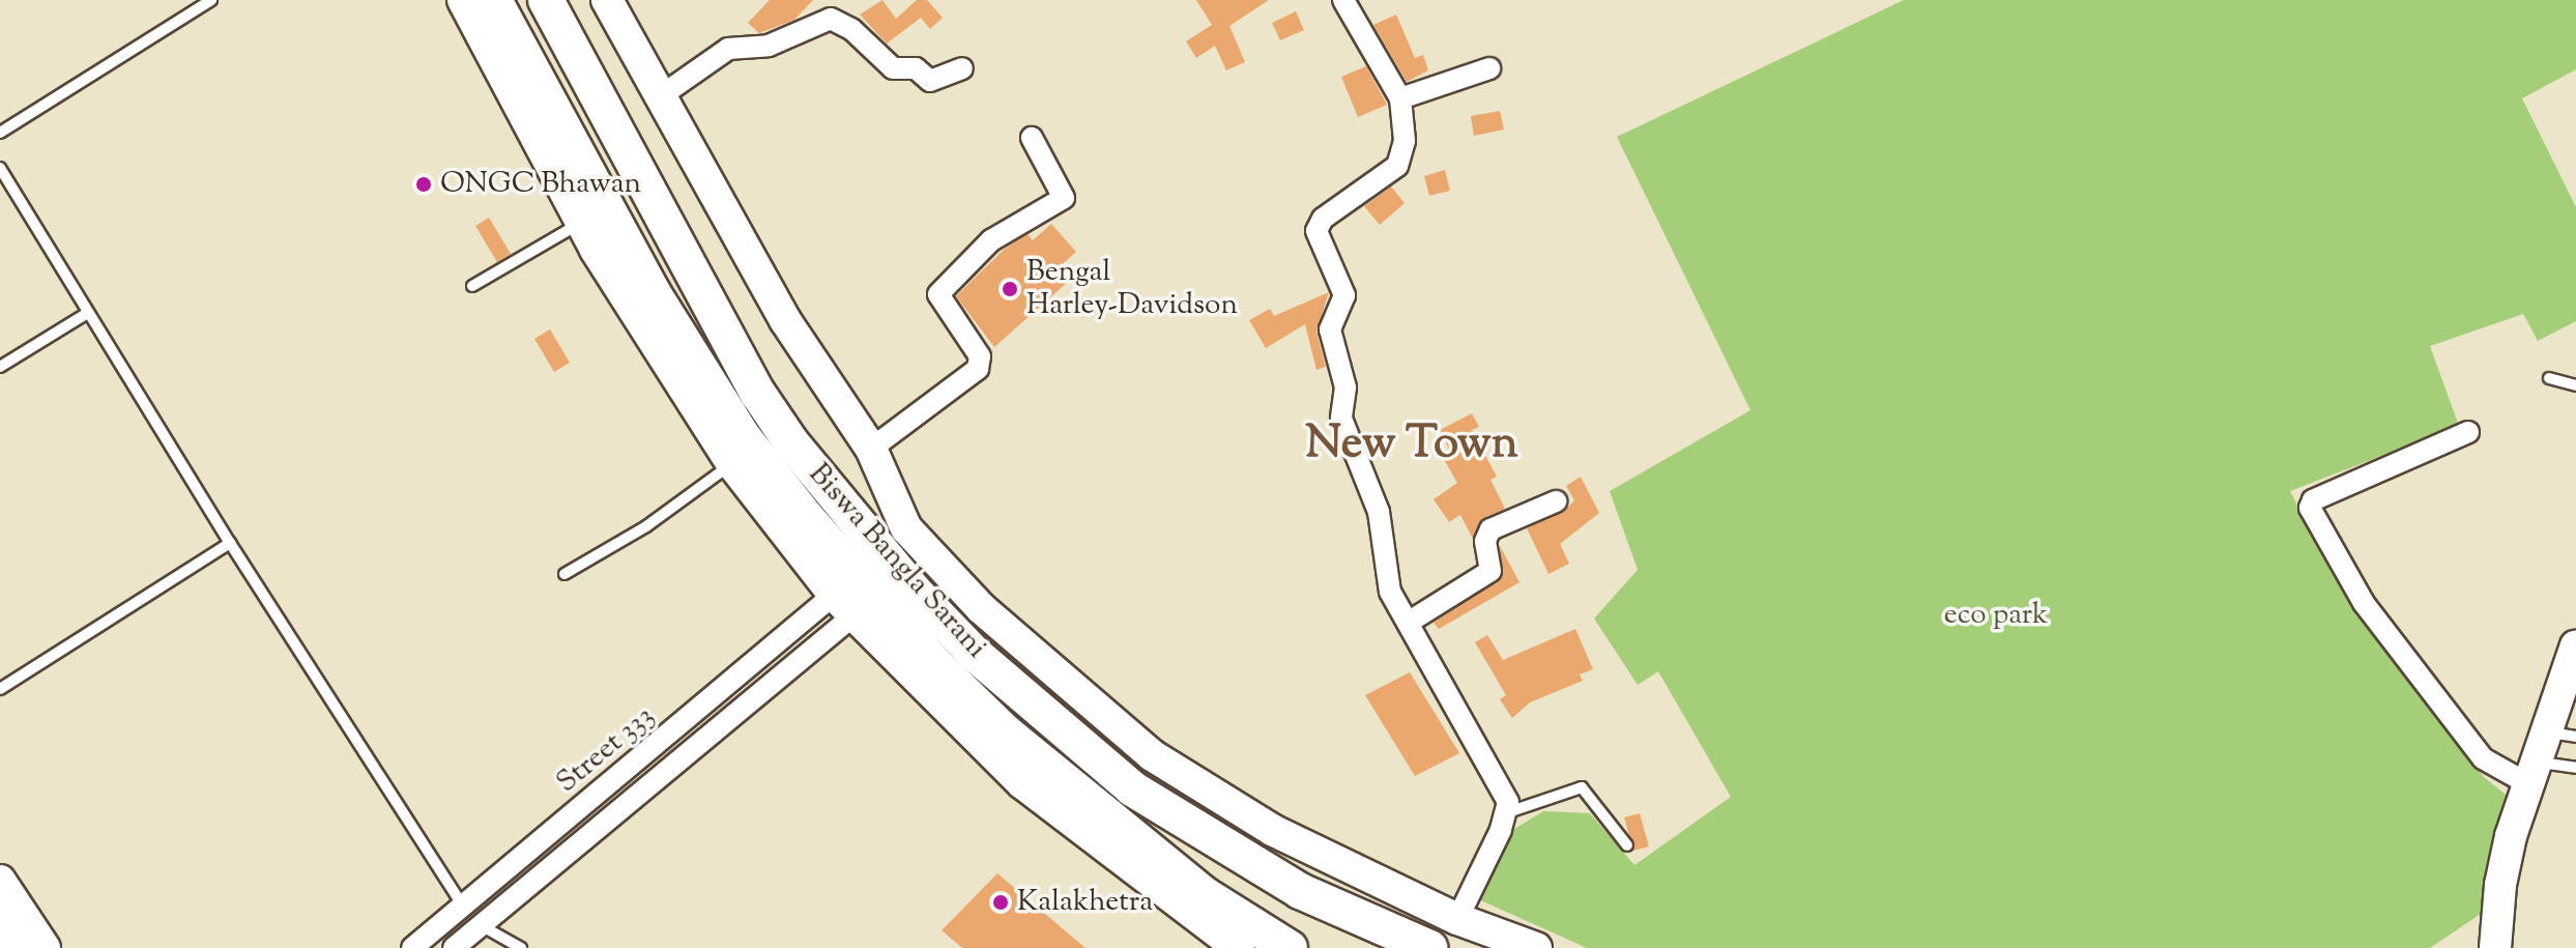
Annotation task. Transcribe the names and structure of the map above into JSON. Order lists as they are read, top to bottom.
{
  "streets": {
    "main road": ["Biswa Bangla Sarani"],
    "street": ["Street 333"]
  },
  "districts": ["New Town"],
  "parks": ["eco park"],
  "places": ["ONGC Bhawan", "Bengal Harley-Davidson", "Kalakhetra"]
}
